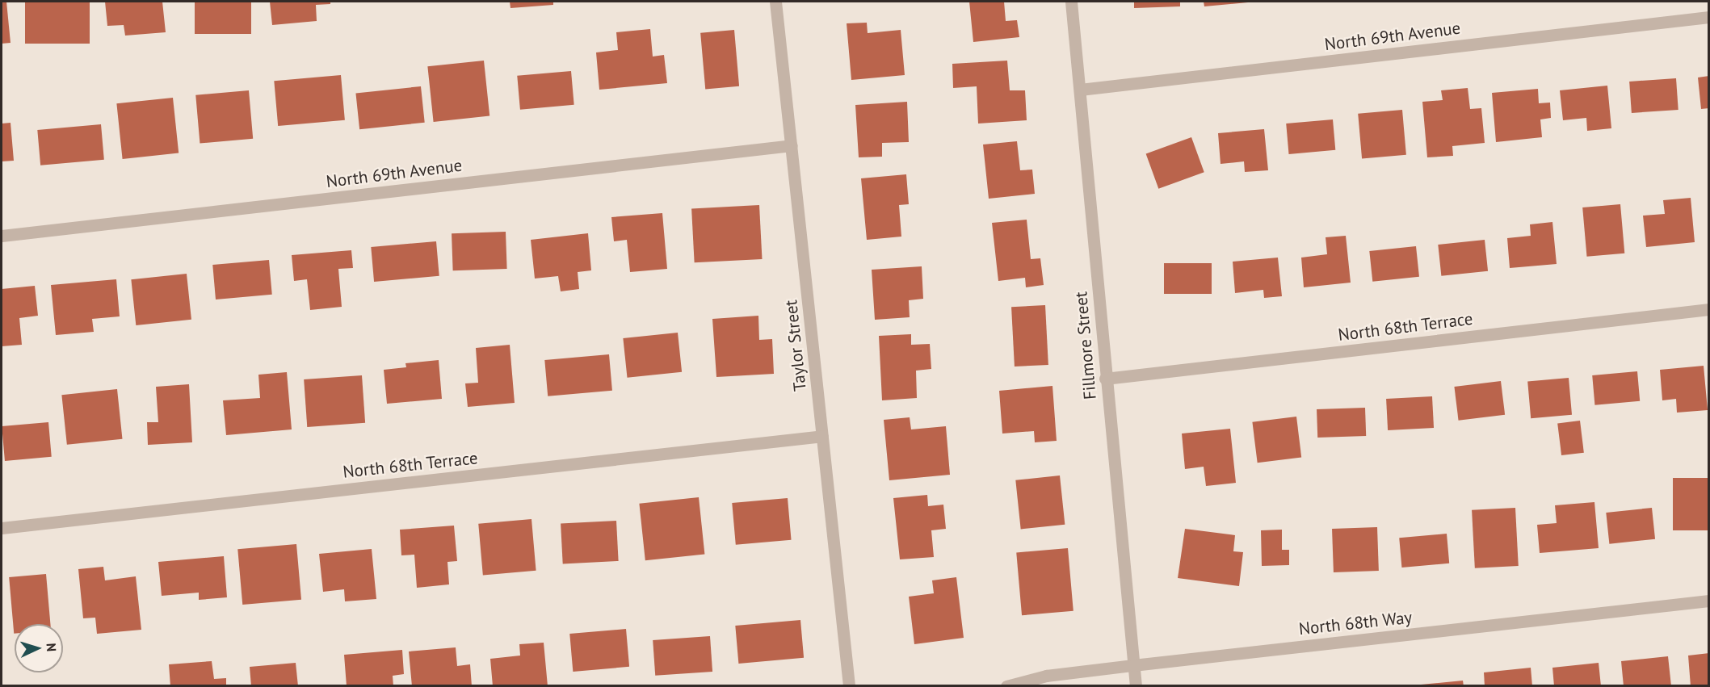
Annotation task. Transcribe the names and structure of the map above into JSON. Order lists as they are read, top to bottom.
{
  "streets": {
    "street": [
      "North 69th Avenue",
      "North 68th Terrace",
      "Taylor Street",
      "Fillmore Street",
      "North 68th Way"
    ]
  },
  "crossings": [
    ["North 69th Avenue", "Taylor Street"],
    ["North 69th Avenue", "Fillmore Street"],
    ["North 68th Terrace", "Taylor Street"],
    ["North 68th Terrace", "Fillmore Street"],
    ["Fillmore Street", "North 68th Way"]
  ],
  "north": "right"
}
